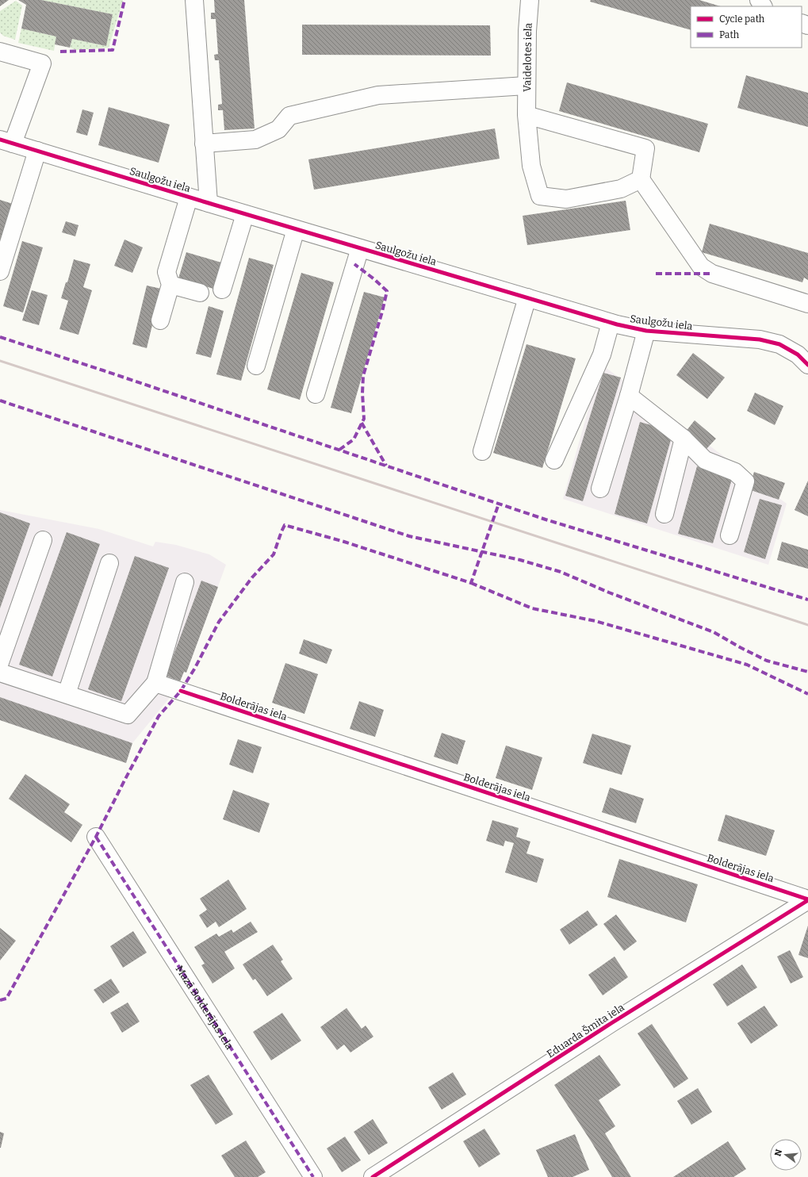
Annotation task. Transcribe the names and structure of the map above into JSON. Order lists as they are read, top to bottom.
{
  "streets": {
    "street": [
      "Vaidelotes iela",
      "Saulgožu iela",
      "Bolderājas iela",
      "Mazā Bolderājas iela",
      "Eduarda Šmita iela"
    ]
  },
  "crossings": [
    ["Bolderājas iela", "Eduarda Šmita iela"]
  ],
  "legend": ["Cycle path", "Path"],
  "north": "left"
}
